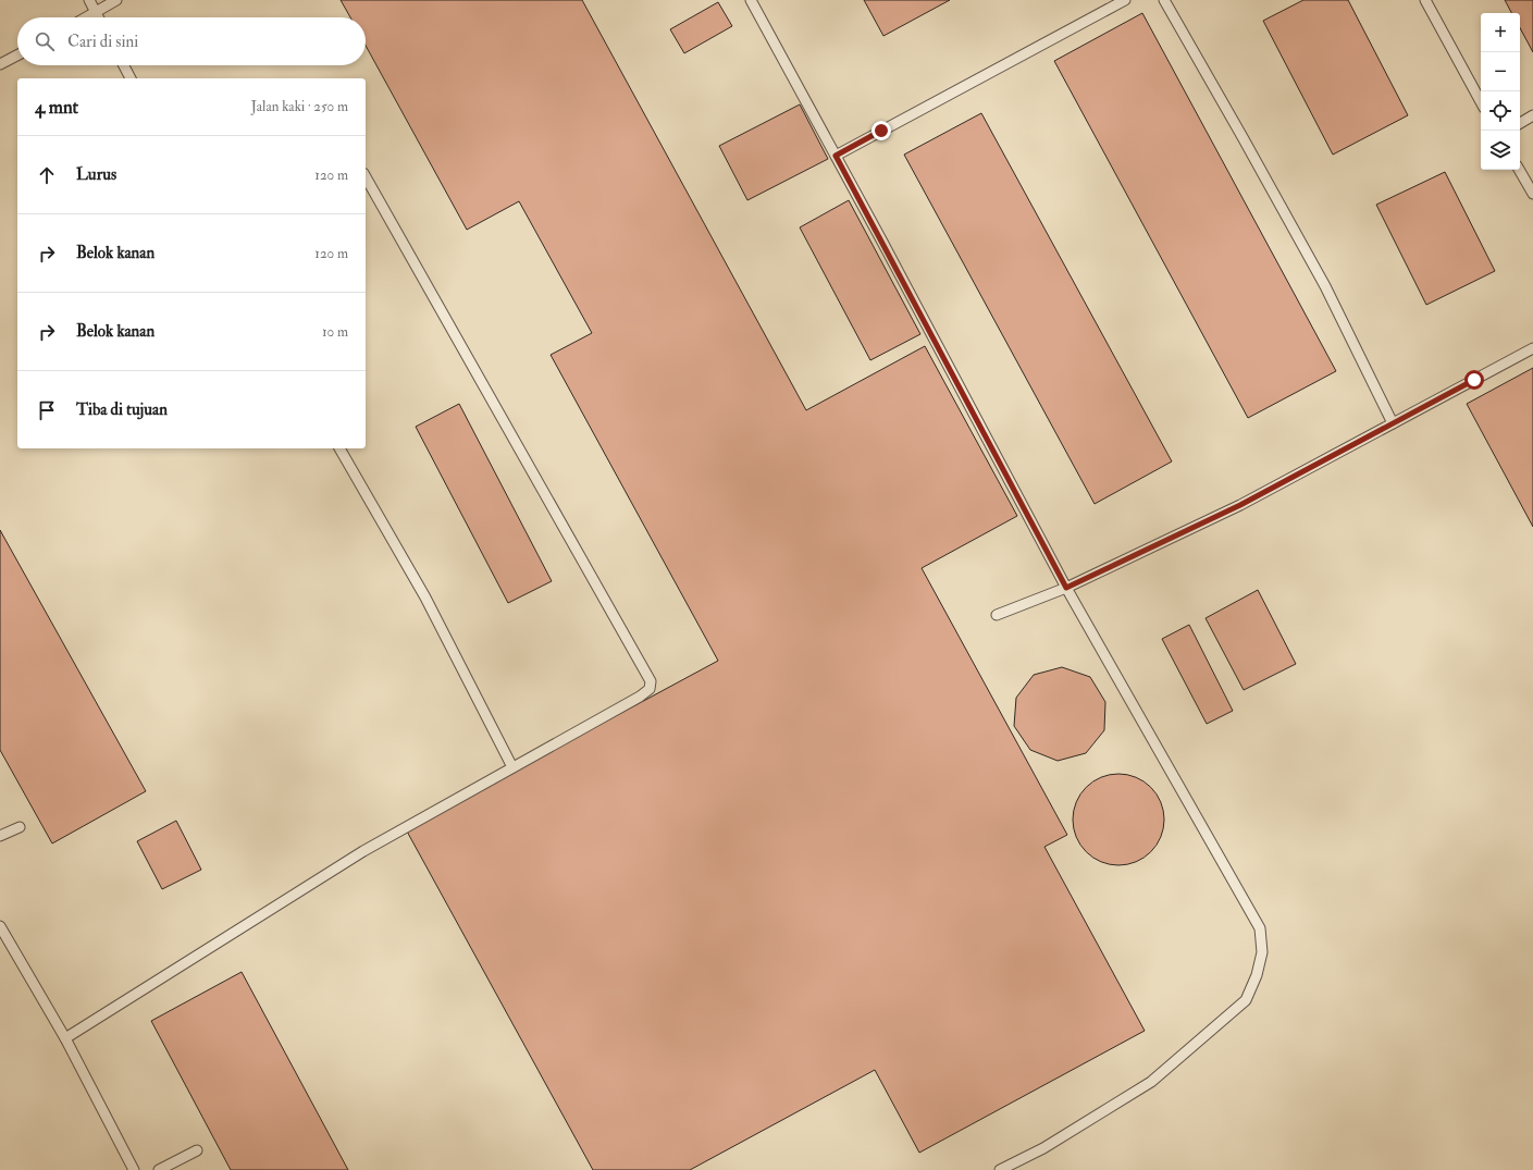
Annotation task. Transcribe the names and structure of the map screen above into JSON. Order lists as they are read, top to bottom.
{
  "page": {
    "map_buttons": ["+", "−"],
    "search": "Cari di sini",
    "heading": ["4 mnt", "Jalan kaki · 250 m"],
    "list": [
      ["Lurus", "120 m"],
      ["Belok kanan", "120 m"],
      ["Belok kanan", "10 m"],
      "Tiba di tujuan"
    ]
  }
}
